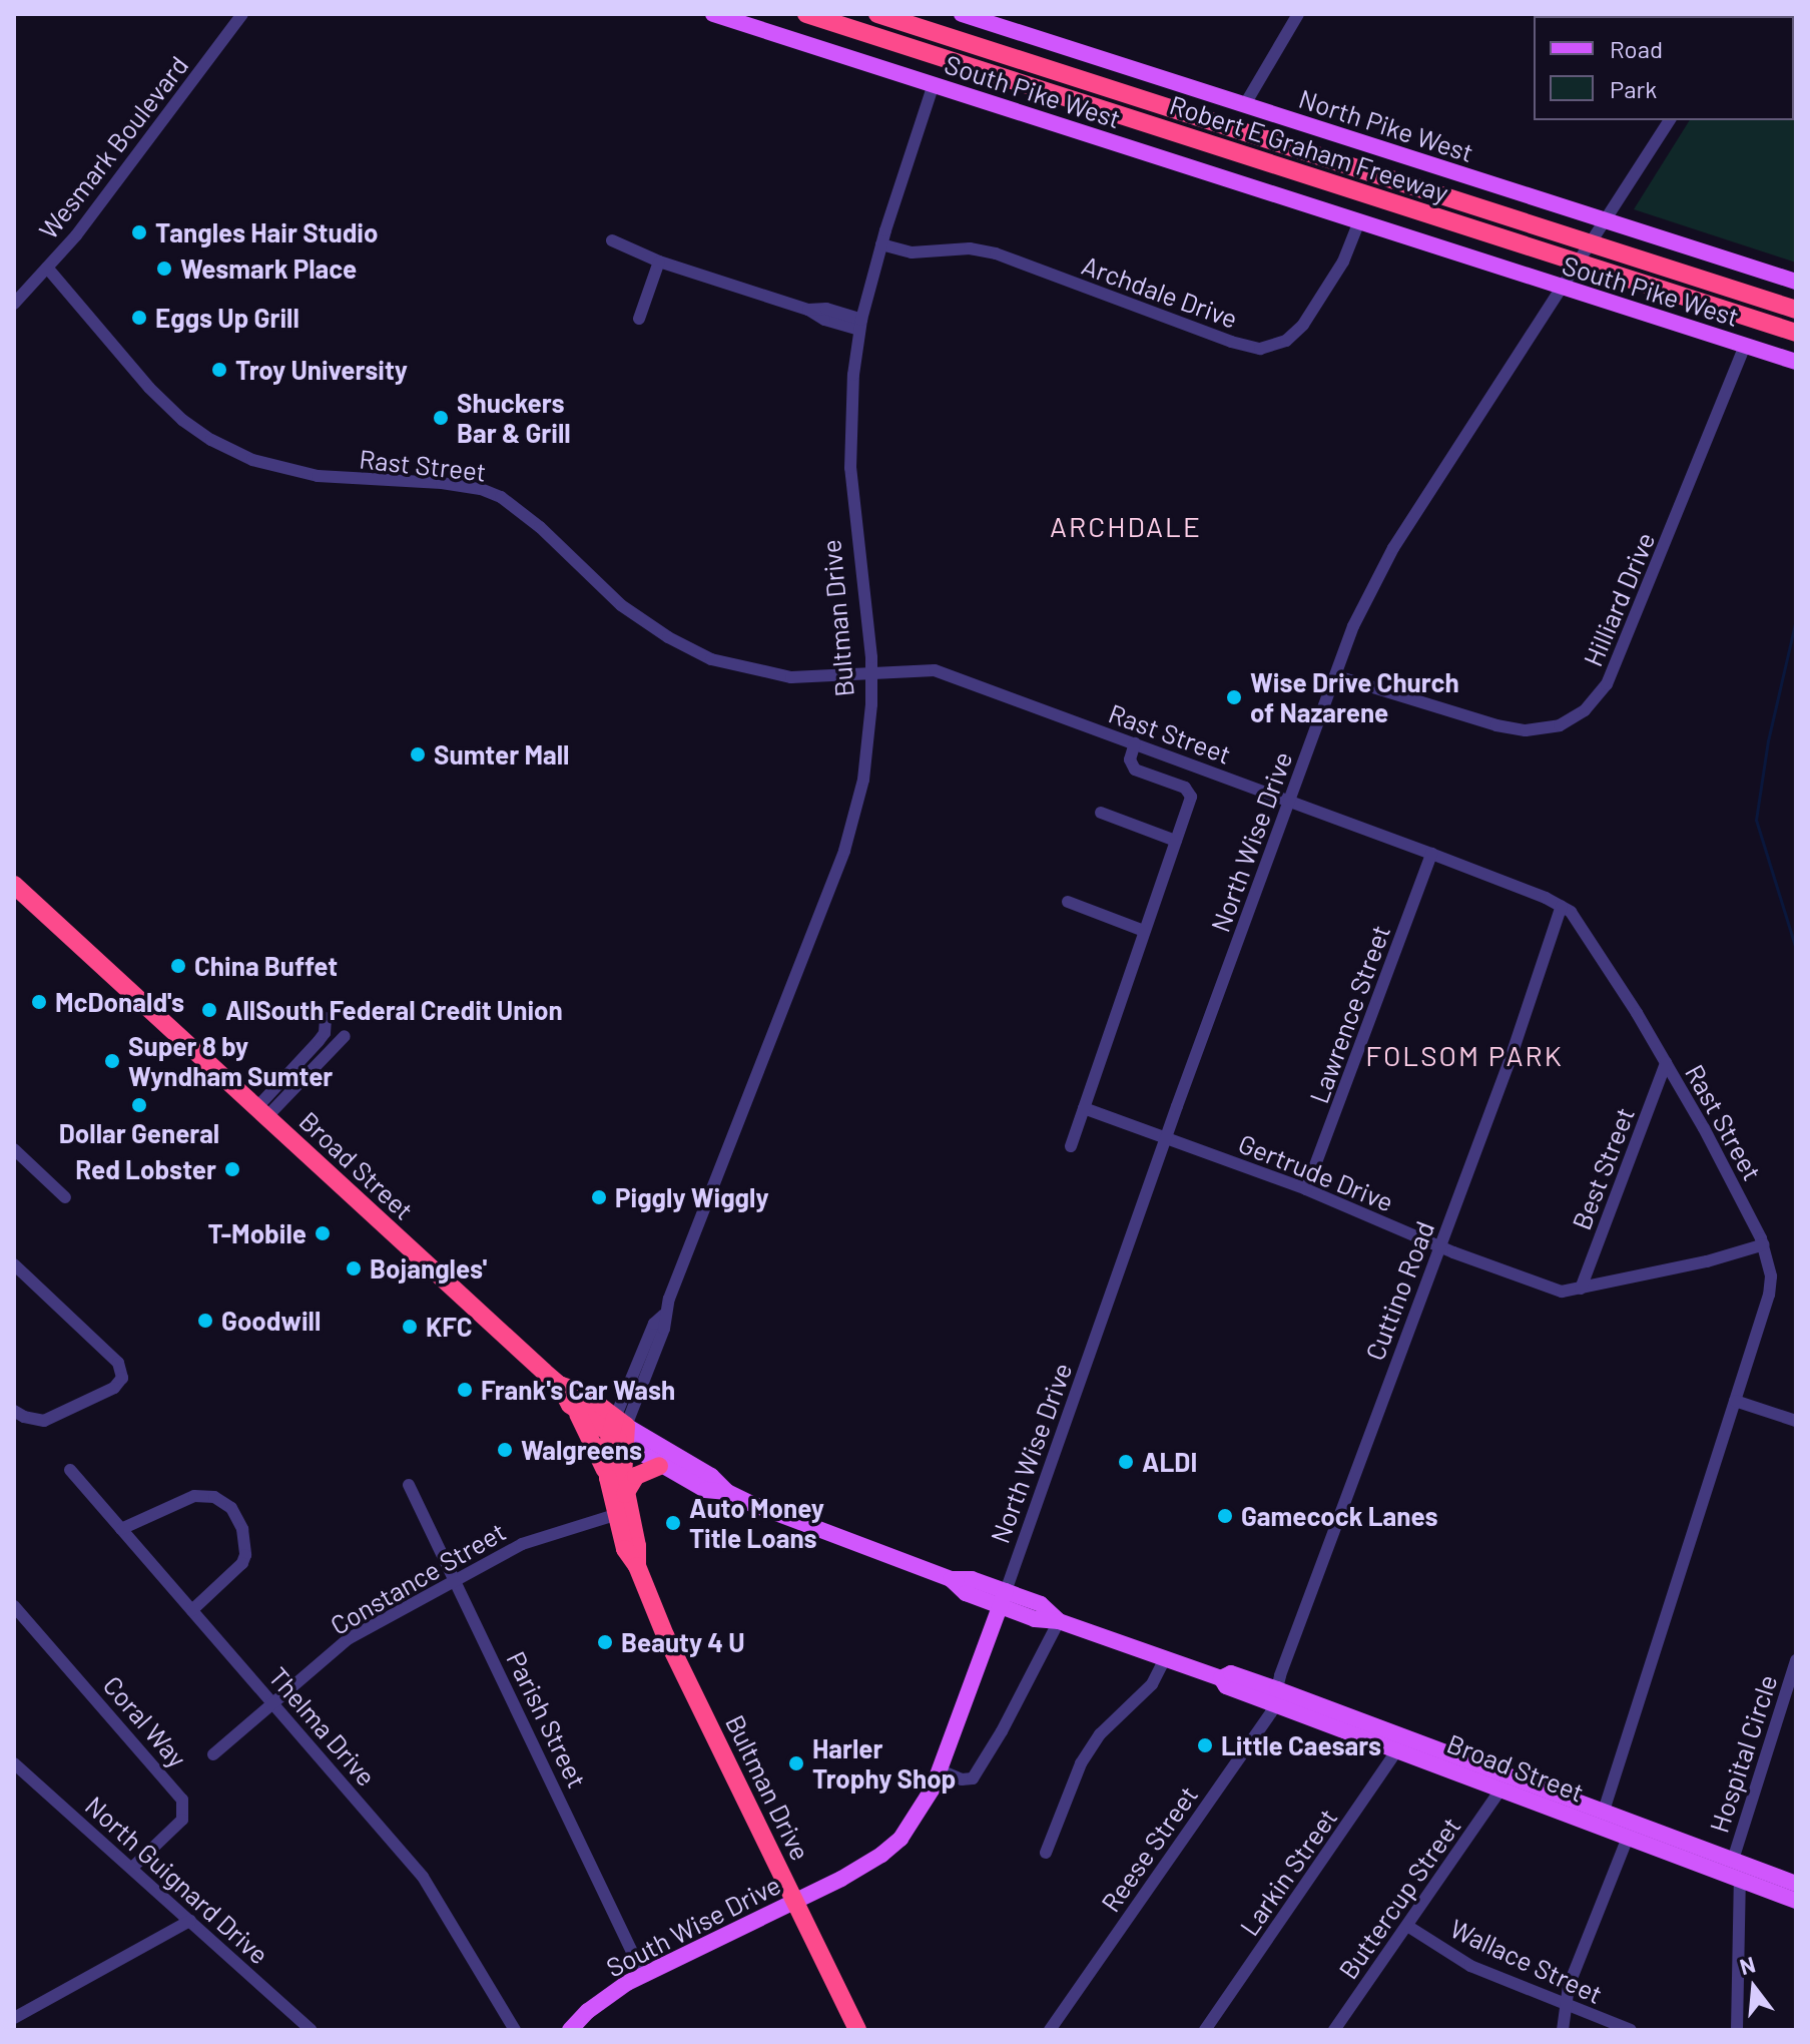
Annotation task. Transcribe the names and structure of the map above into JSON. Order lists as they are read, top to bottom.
{
  "streets": {
    "highway": ["Robert E Graham Freeway", "Bultman Drive", "Broad Street"],
    "main road": ["South Pike West", "North Pike West", "South Wise Drive"],
    "street": [
      "Wesmark Boulevard",
      "Archdale Drive",
      "Rast Street",
      "Hilliard Drive",
      "North Wise Drive",
      "Lawrence Street",
      "Best Street",
      "Gertrude Drive",
      "Cuttino Road",
      "Constance Street",
      "Parish Street",
      "Coral Way",
      "Thelma Drive",
      "Hospital Circle",
      "Reese Street",
      "Larkin Street",
      "North Guignard Drive",
      "Buttercup Street",
      "Wallace Street"
    ]
  },
  "crossings": [
    ["South Pike West", "Archdale Drive"],
    ["South Pike West", "Hilliard Drive"],
    ["South Pike West", "Bultman Drive"],
    ["Wesmark Boulevard", "Rast Street"],
    ["Archdale Drive", "Bultman Drive"],
    ["Rast Street", "Bultman Drive"],
    ["Rast Street", "North Wise Drive"],
    ["Rast Street", "Lawrence Street"],
    ["Rast Street", "Broad Street"],
    ["Rast Street", "Best Street"],
    ["Rast Street", "Gertrude Drive"],
    ["Rast Street", "Cuttino Road"],
    ["Hilliard Drive", "North Wise Drive"],
    ["Bultman Drive", "Broad Street"],
    ["Bultman Drive", "Constance Street"],
    ["Bultman Drive", "South Wise Drive"],
    ["North Wise Drive", "Broad Street"],
    ["North Wise Drive", "Gertrude Drive"],
    ["North Wise Drive", "South Wise Drive"],
    ["Lawrence Street", "Gertrude Drive"],
    ["Broad Street", "Cuttino Road"],
    ["Broad Street", "Hospital Circle"],
    ["Broad Street", "Reese Street"],
    ["Broad Street", "Larkin Street"],
    ["Broad Street", "Buttercup Street"],
    ["Broad Street", "South Wise Drive"],
    ["Best Street", "Gertrude Drive"],
    ["Gertrude Drive", "Cuttino Road"],
    ["Cuttino Road", "Reese Street"],
    ["Constance Street", "Parish Street"],
    ["Constance Street", "Thelma Drive"],
    ["Parish Street", "South Wise Drive"],
    ["Coral Way", "North Guignard Drive"],
    ["Buttercup Street", "Wallace Street"]
  ],
  "districts": ["ARCHDALE", "FOLSOM PARK"],
  "places": [
    "Tangles Hair Studio",
    "Wesmark Place",
    "Eggs Up Grill",
    "Troy University",
    "Shuckers Bar & Grill",
    "Wise Drive Church of Nazarene",
    "Sumter Mall",
    "China Buffet",
    "McDonald's",
    "AllSouth Federal Credit Union",
    "Super 8 by Wyndham Sumter",
    "Dollar General",
    "Red Lobster",
    "Piggly Wiggly",
    "T-Mobile",
    "Bojangles'",
    "Goodwill",
    "KFC",
    "Frank's Car Wash",
    "Walgreens",
    "ALDI",
    "Gamecock Lanes",
    "Auto Money Title Loans",
    "Beauty 4 U",
    "Little Caesars",
    "Harler Trophy Shop"
  ],
  "legend": ["Road", "Park"],
  "north": "top"
}
